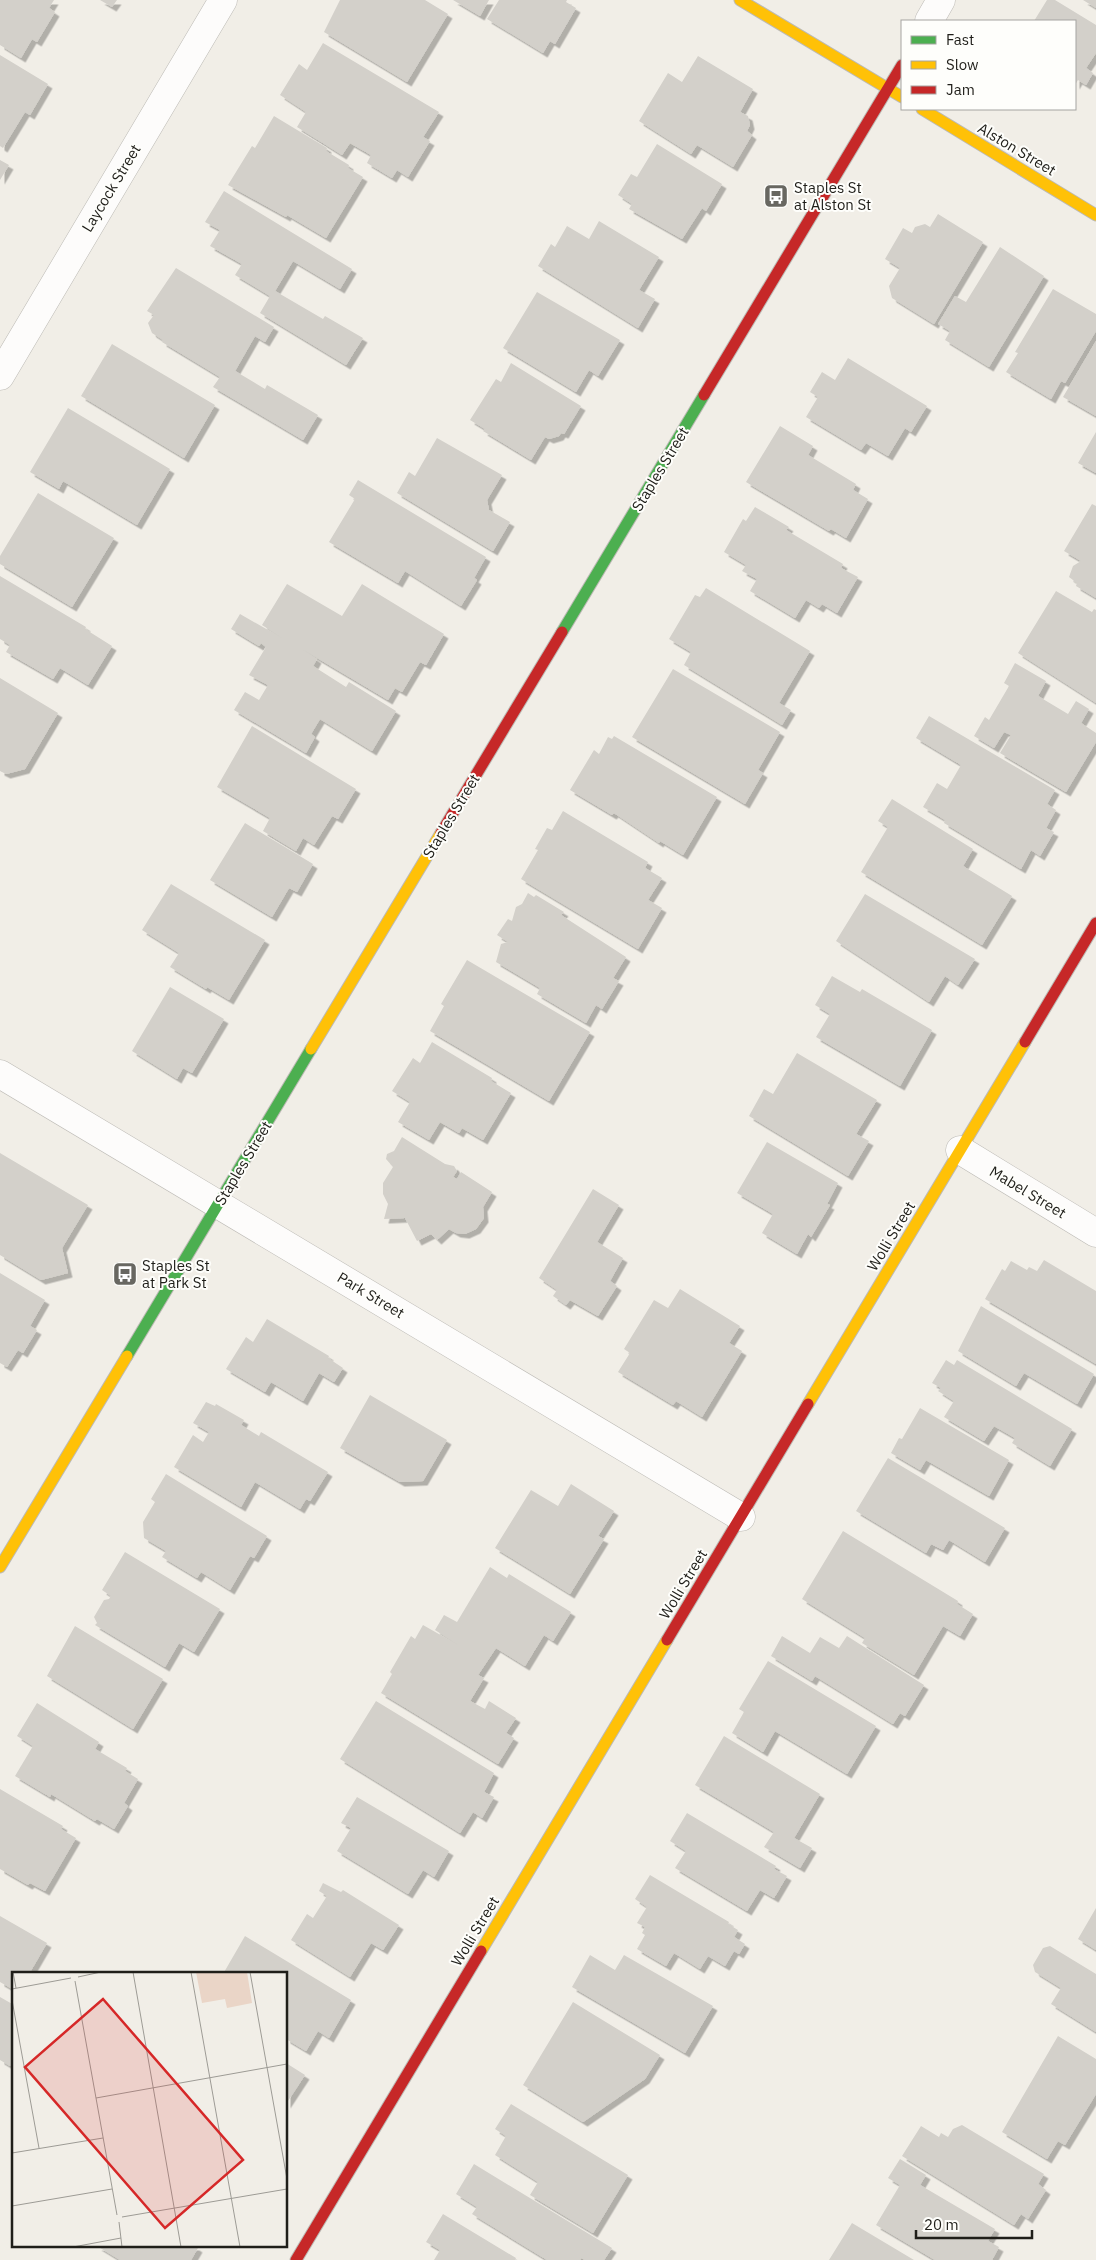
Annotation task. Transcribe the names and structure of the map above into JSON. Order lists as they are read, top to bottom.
{
  "streets": {
    "street": [
      "Alston Street",
      "Laycock Street",
      "Staples Street",
      "Mabel Street",
      "Wolli Street",
      "Park Street"
    ]
  },
  "crossings": [
    ["Staples Street", "Park Street"],
    ["Mabel Street", "Wolli Street"],
    ["Wolli Street", "Park Street"]
  ],
  "places": {
    "bus stop": ["Staples St at Alston St", "Staples St at Park St"]
  },
  "legend": ["Fast", "Slow", "Jam"],
  "scale_bar": "20 m"
}
